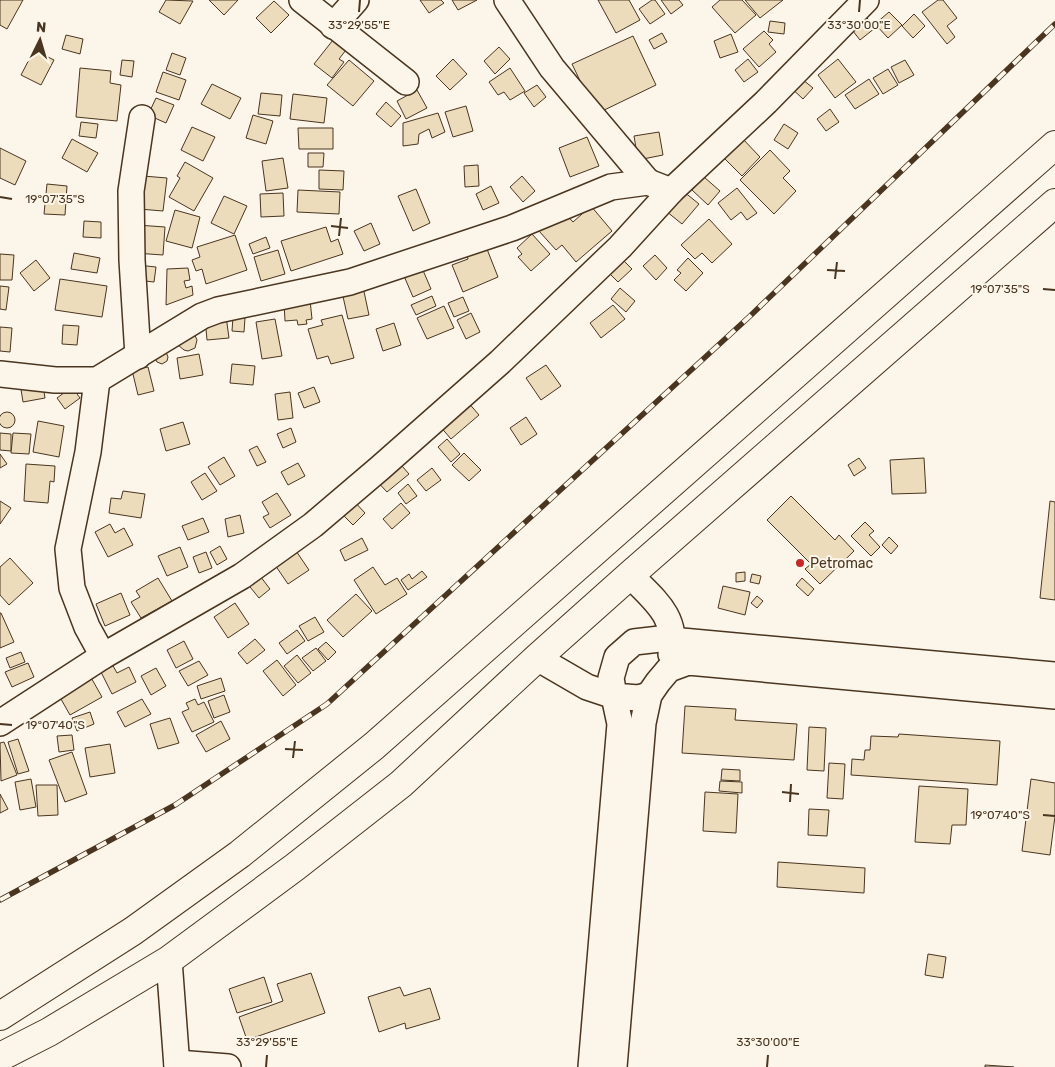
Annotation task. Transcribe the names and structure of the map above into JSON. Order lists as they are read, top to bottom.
{
  "places": ["Petromac"],
  "north": "top",
  "coordinates": [
    "33°29'55\"E",
    "33°30'00\"E",
    "19°07'35\"S",
    "19°07'40\"S"
  ]
}
